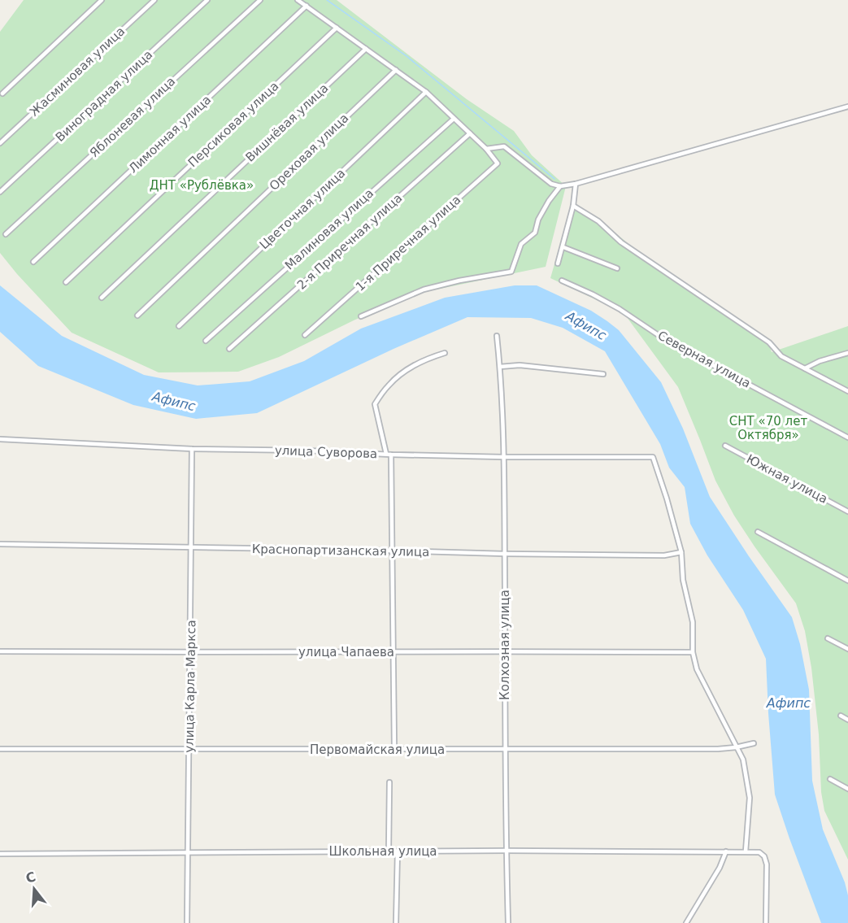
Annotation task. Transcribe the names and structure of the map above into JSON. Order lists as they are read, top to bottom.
{
  "streets": {
    "street": [
      "Жасминовая улица",
      "Виноградная улица",
      "Яблоневая улица",
      "Вишнёвая улица",
      "Персиковая улица",
      "Лимонная улица",
      "Ореховая улица",
      "Цветочная улица",
      "Малиновая улица",
      "2-я Приречная улица",
      "1-я Приречная улица",
      "Северная улица",
      "улица Суворова",
      "Южная улица",
      "Краснопартизанская улица",
      "Колхозная улица",
      "улица Чапаева",
      "улица Карла Маркса",
      "Первомайская улица",
      "Школьная улица"
    ]
  },
  "crossings": [
    ["улица Суворова", "Краснопартизанская улица"],
    ["улица Суворова", "Колхозная улица"],
    ["улица Суворова", "улица Карла Маркса"],
    ["Краснопартизанская улица", "Колхозная улица"],
    ["Краснопартизанская улица", "улица Карла Маркса"],
    ["Колхозная улица", "улица Чапаева"],
    ["Колхозная улица", "Первомайская улица"],
    ["Колхозная улица", "Школьная улица"],
    ["улица Чапаева", "улица Карла Маркса"],
    ["улица Карла Маркса", "Первомайская улица"],
    ["улица Карла Маркса", "Школьная улица"]
  ],
  "water": ["Афипс"],
  "parks": ["ДНТ «Рублёвка»", "СНТ «70 лет Октября»"],
  "north": "top"
}
